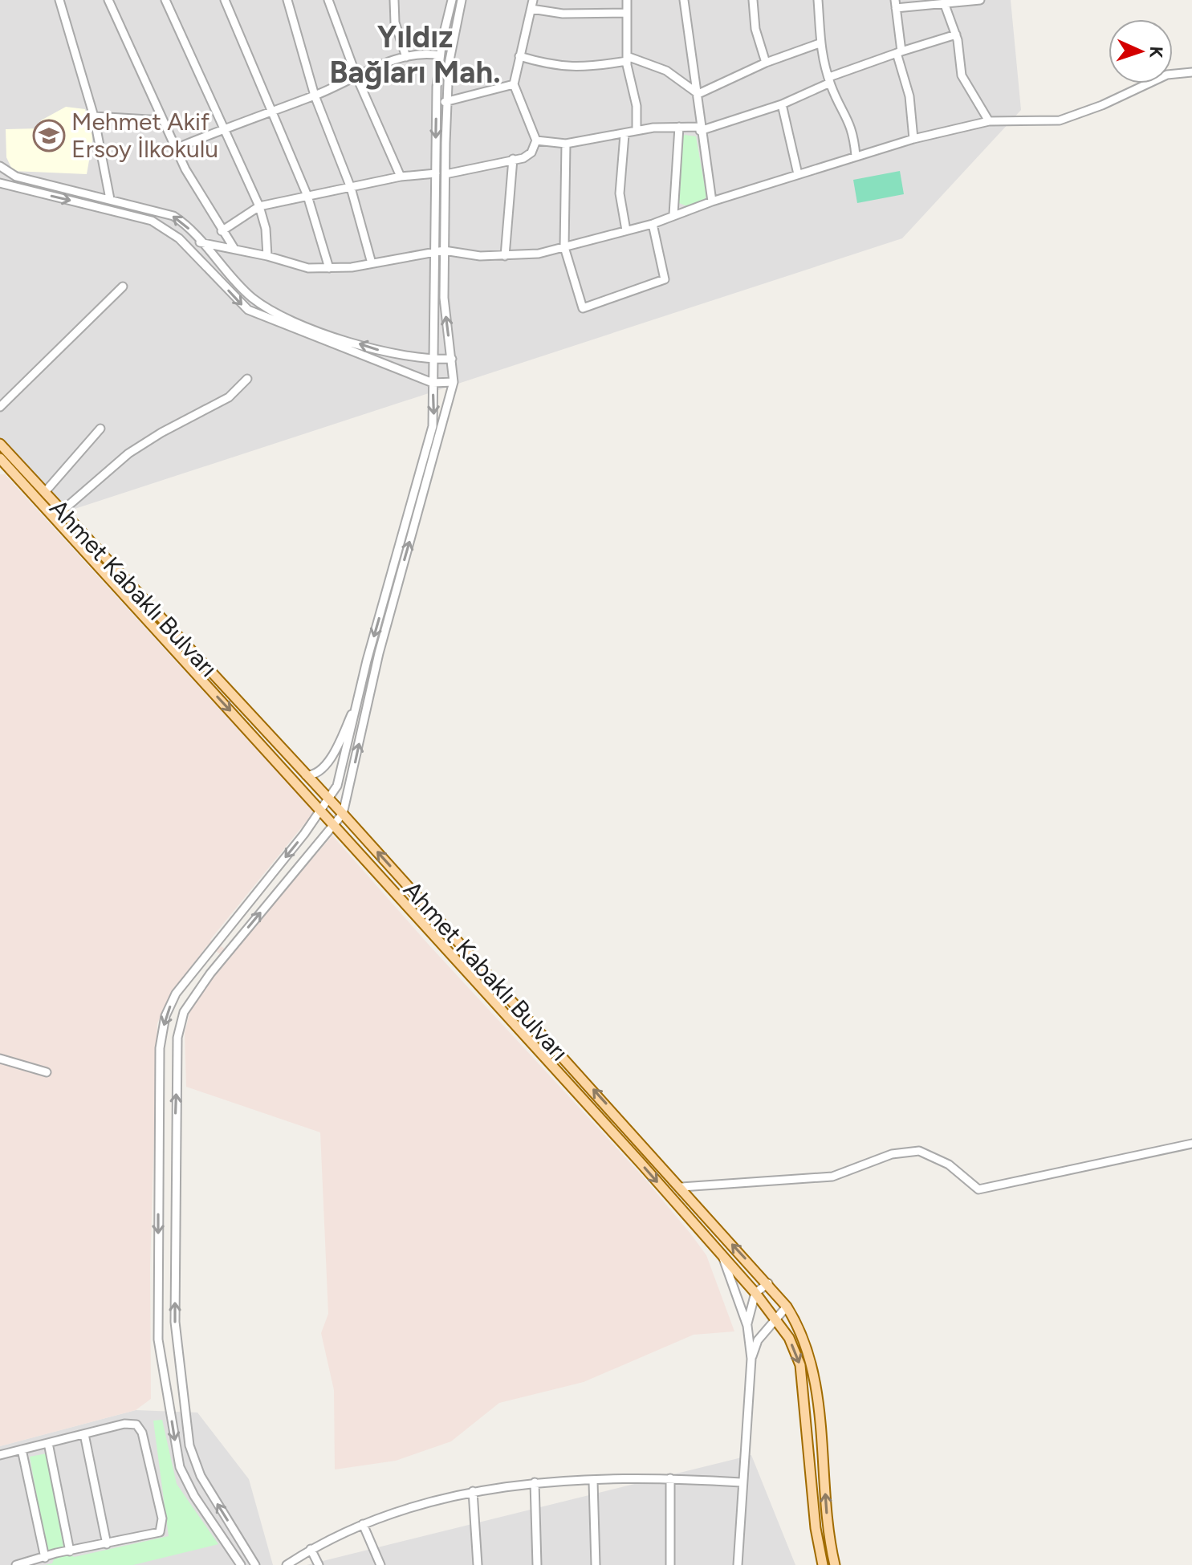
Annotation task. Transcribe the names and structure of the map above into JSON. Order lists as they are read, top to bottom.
{
  "streets": {
    "main road": ["Ahmet Kabaklı Bulvarı"]
  },
  "districts": ["Yıldız Bağları Mah."],
  "places": {
    "school or university": ["Mehmet Akif Ersoy İlkokulu"]
  },
  "north": "right"
}
